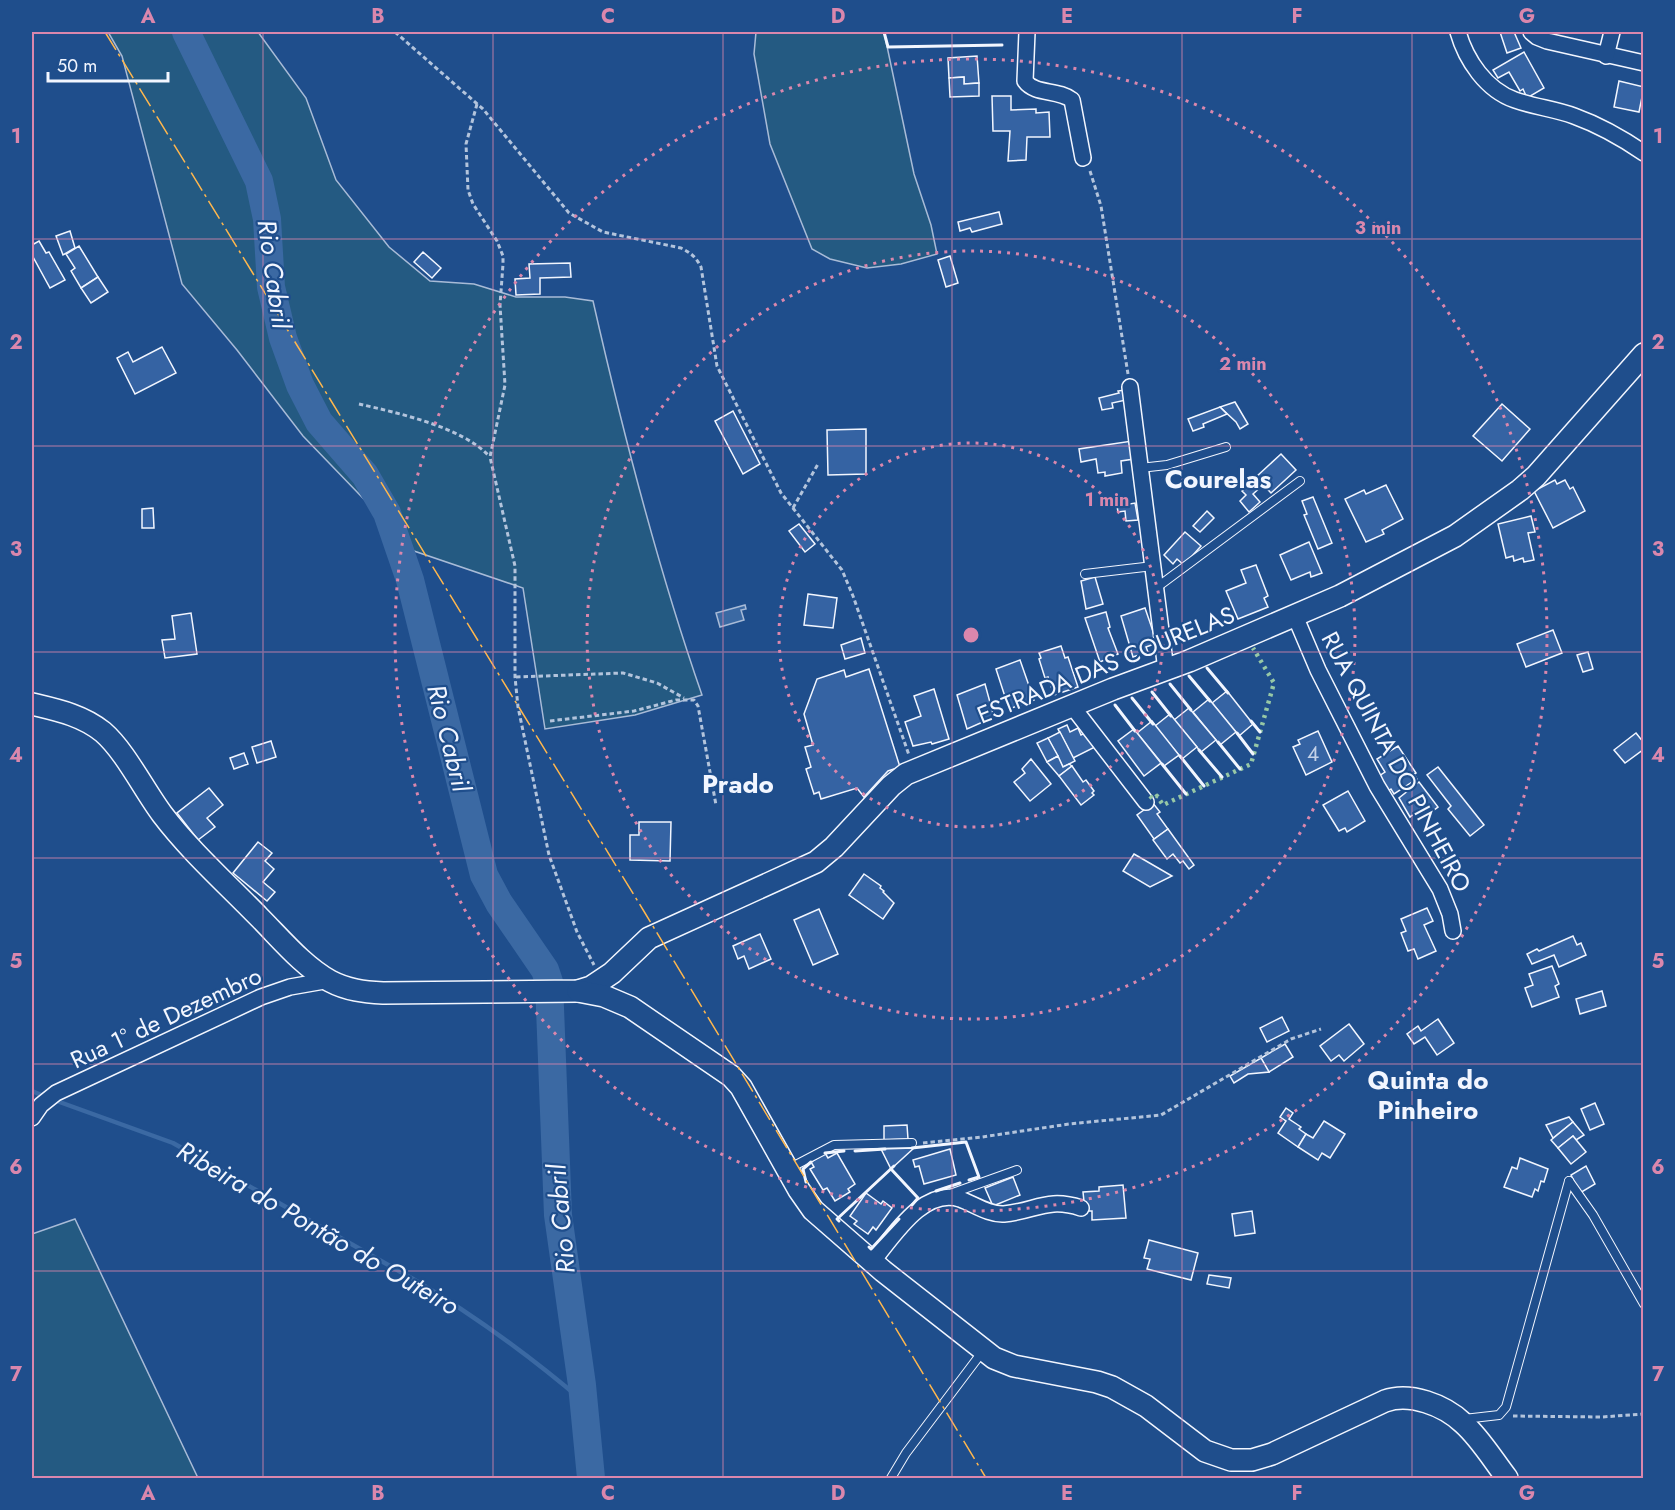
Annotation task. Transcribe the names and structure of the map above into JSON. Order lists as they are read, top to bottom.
{
  "streets": {
    "main road": ["ESTRADA DAS COURELAS"],
    "street": ["RUA QUINTA DO PINHEIRO", "Rua 1º de Dezembro"]
  },
  "crossings": [
    ["ESTRADA DAS COURELAS", "RUA QUINTA DO PINHEIRO"]
  ],
  "districts": ["Courelas", "Prado", "Quinta do Pinheiro"],
  "water": ["Rio Cabril", "Ribeira do Pontão do Outeiro"],
  "house_numbers": ["4"],
  "scale_bar": "50 m",
  "grid": {
    "columns": [
      "A",
      "B",
      "C",
      "D",
      "E",
      "F",
      "G"
    ],
    "rows": [
      "1",
      "2",
      "3",
      "4",
      "5",
      "6",
      "7"
    ]
  },
  "rings": ["3 min", "2 min", "1 min"]
}
